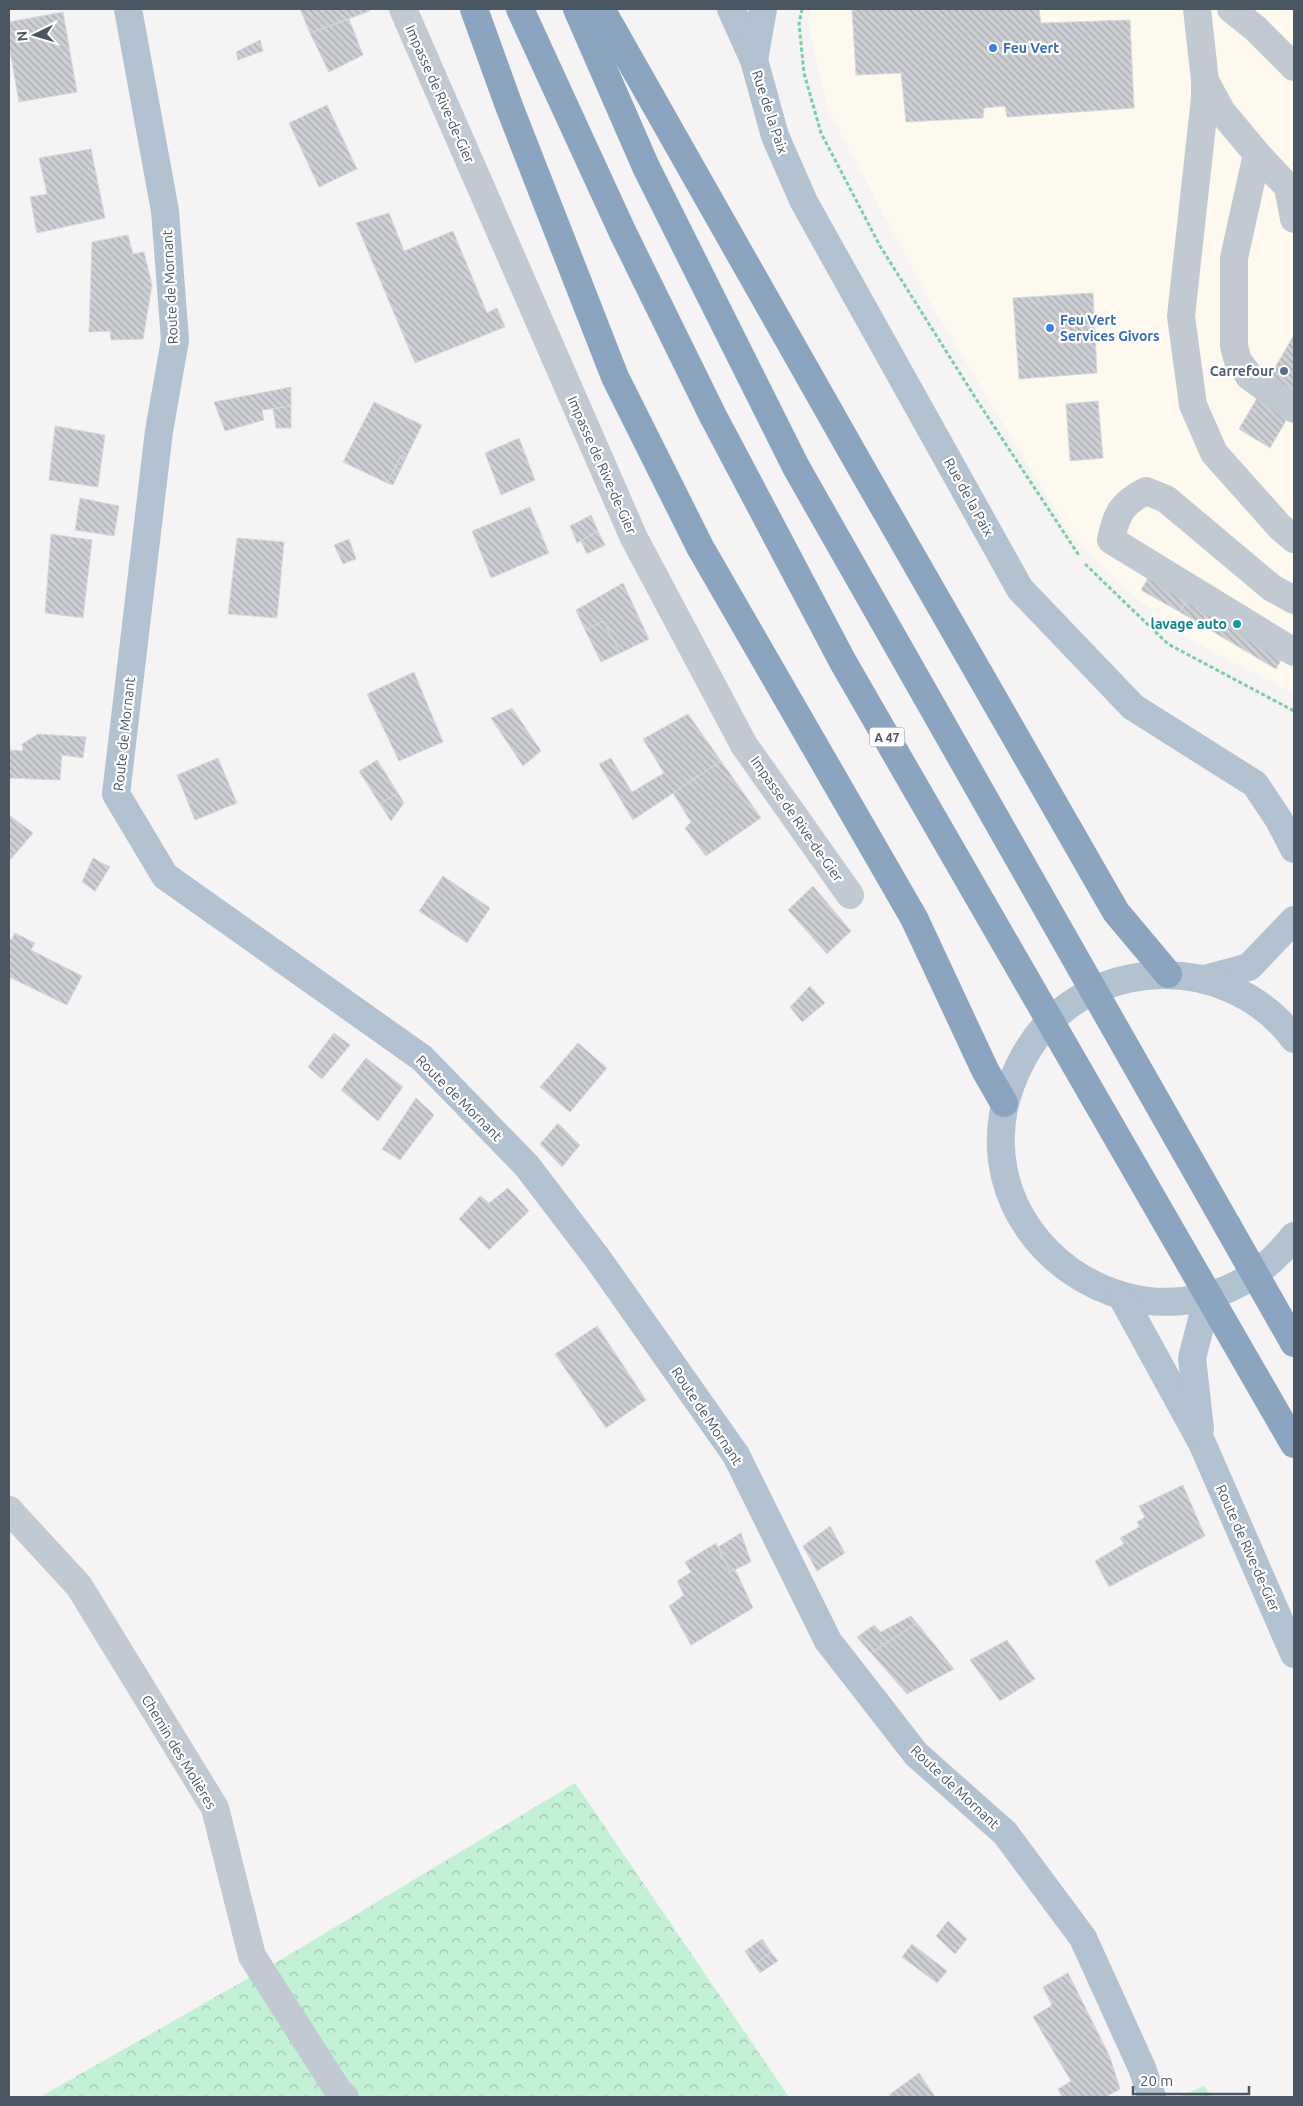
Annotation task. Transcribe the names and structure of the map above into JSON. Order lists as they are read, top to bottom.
{
  "streets": {
    "highway": ["A 47"],
    "main road": ["Rue de la Paix", "Route de Mornant", "Route de Rive-de-Gier"],
    "street": ["Impasse de Rive-de-Gier", "Chemin des Molières"]
  },
  "places": [
    "Feu Vert",
    "Feu Vert Services Givors",
    "Carrefour",
    "lavage auto"
  ],
  "scale_bar": "20 m",
  "north": "left"
}
